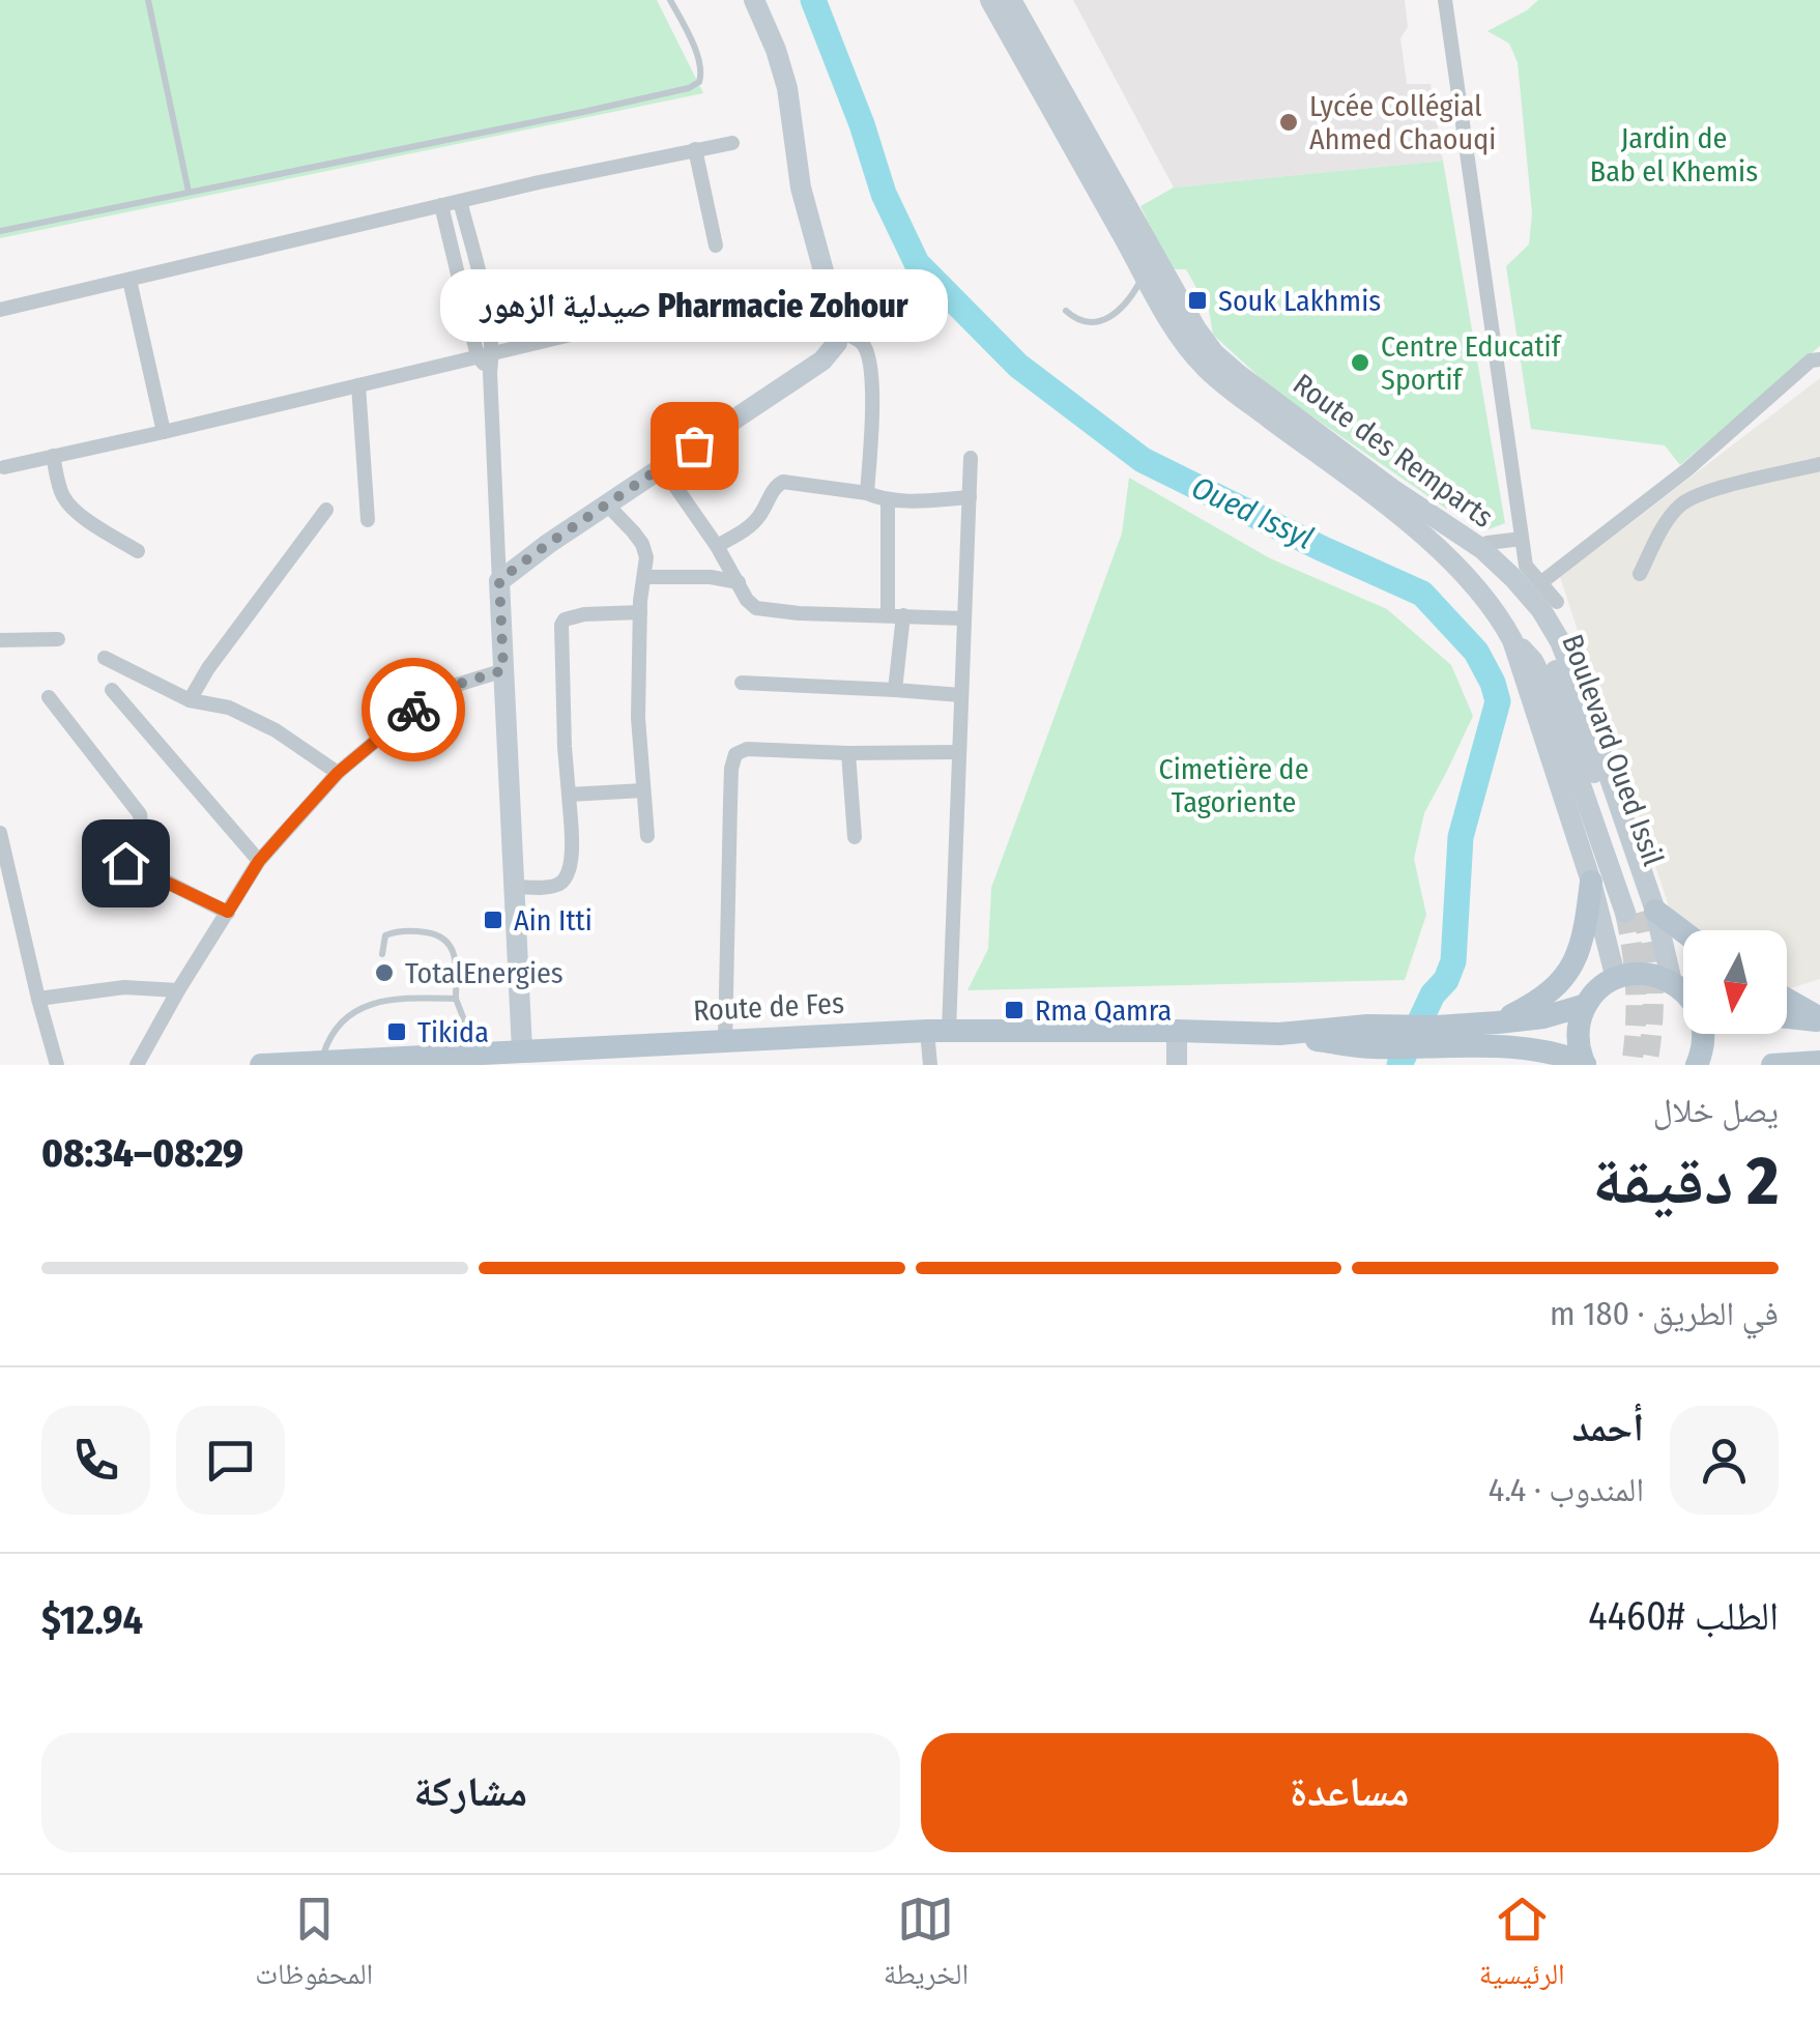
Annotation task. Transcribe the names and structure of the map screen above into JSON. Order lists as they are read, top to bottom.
{
  "streets": {
    "main road": ["Route des Remparts", "Boulevard Oued Issil", "Route de Fes"]
  },
  "crossings": [
    ["Route des Remparts", "Boulevard Oued Issil"]
  ],
  "water": ["Oued Issyl"],
  "parks": ["Jardin de Bab el Khemis", "Cimetière de Tagoriente"],
  "places": {
    "other": [
      "Lycée Collégial Ahmed Chaouqi",
      "Centre Educatif Sportif",
      "Pharmacie Zohour صيدلية الزهور",
      "TotalEnergies"
    ],
    "transit": [
      "Souk Lakhmis",
      "Ain Itti",
      "Rma Qamra",
      "Tikida"
    ]
  },
  "north": "bottom",
  "page": {
    "bubble": "Pharmacie Zohour صيدلية الزهور",
    "heading": ["2 دقيقة", "يصل خلال", "08:29–08:34"],
    "panel": [
      "أحمد",
      "المندوب · 4.4",
      "الطلب #4460",
      "$12.94"
    ],
    "bar": "في الطريق · 180 m",
    "buttons": ["مساعدة", "مشاركة"],
    "tabs": ["الرئيسية", "الخريطة", "المحفوظات"]
  }
}
